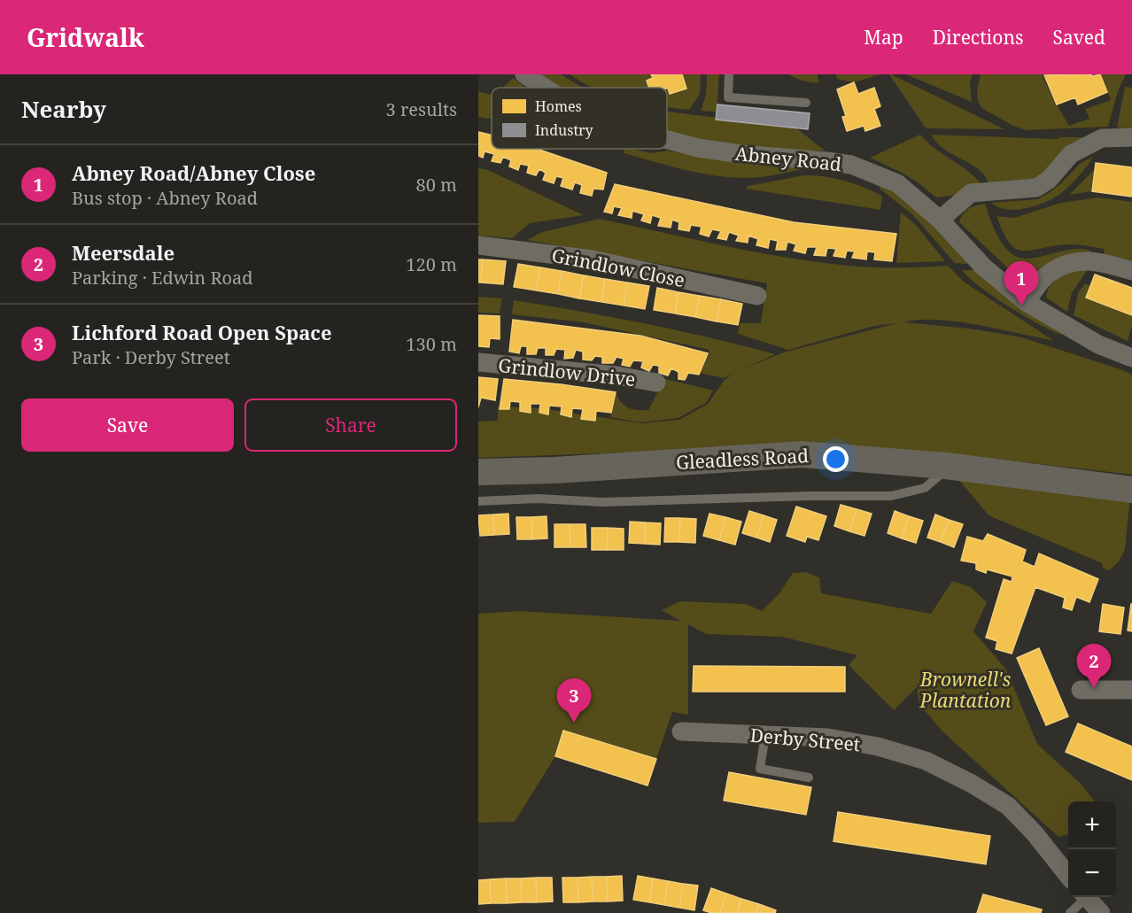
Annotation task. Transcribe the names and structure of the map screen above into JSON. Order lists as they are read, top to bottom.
{
  "streets": {
    "main road": ["Gleadless Road"],
    "street": [
      "Abney Road",
      "Grindlow Close",
      "Grindlow Drive",
      "Derby Street"
    ]
  },
  "parks": ["Brownell's Plantation"],
  "legend": ["Homes", "Industry"],
  "page": {
    "header": "Gridwalk",
    "nav": ["Map", "Directions", "Saved"],
    "heading": ["Nearby", "3 results"],
    "list": [
      {
        "mark": "1",
        "name": "Abney Road/Abney Close",
        "note": "Bus stop · Abney Road",
        "value": "80 m"
      },
      {
        "mark": "2",
        "name": "Meersdale",
        "note": "Parking · Edwin Road",
        "value": "120 m"
      },
      {
        "mark": "3",
        "name": "Lichford Road Open Space",
        "note": "Park · Derby Street",
        "value": "130 m"
      }
    ],
    "pins": ["1", "2", "3"],
    "buttons": ["Save", "Share"],
    "map_buttons": ["+", "−"]
  }
}
